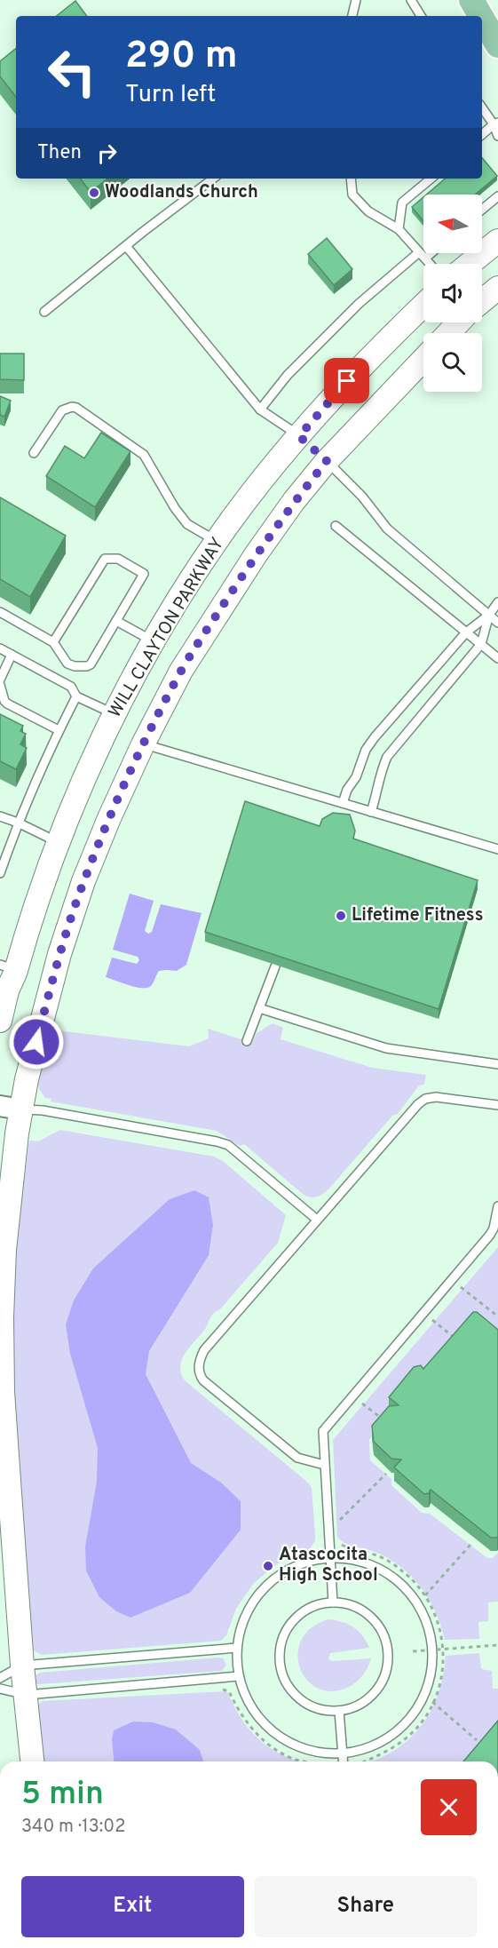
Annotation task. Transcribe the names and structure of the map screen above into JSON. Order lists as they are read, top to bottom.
{
  "streets": {
    "main road": ["WILL CLAYTON PARKWAY"]
  },
  "places": ["Woodlands Church", "Lifetime Fitness", "Atascocita High School"],
  "north": "left",
  "page": {
    "turn": ["290 m", "Turn left"],
    "then": "Then",
    "heading": ["5 min", "340 m · 13:02"],
    "buttons": ["Exit", "Share"]
  }
}
